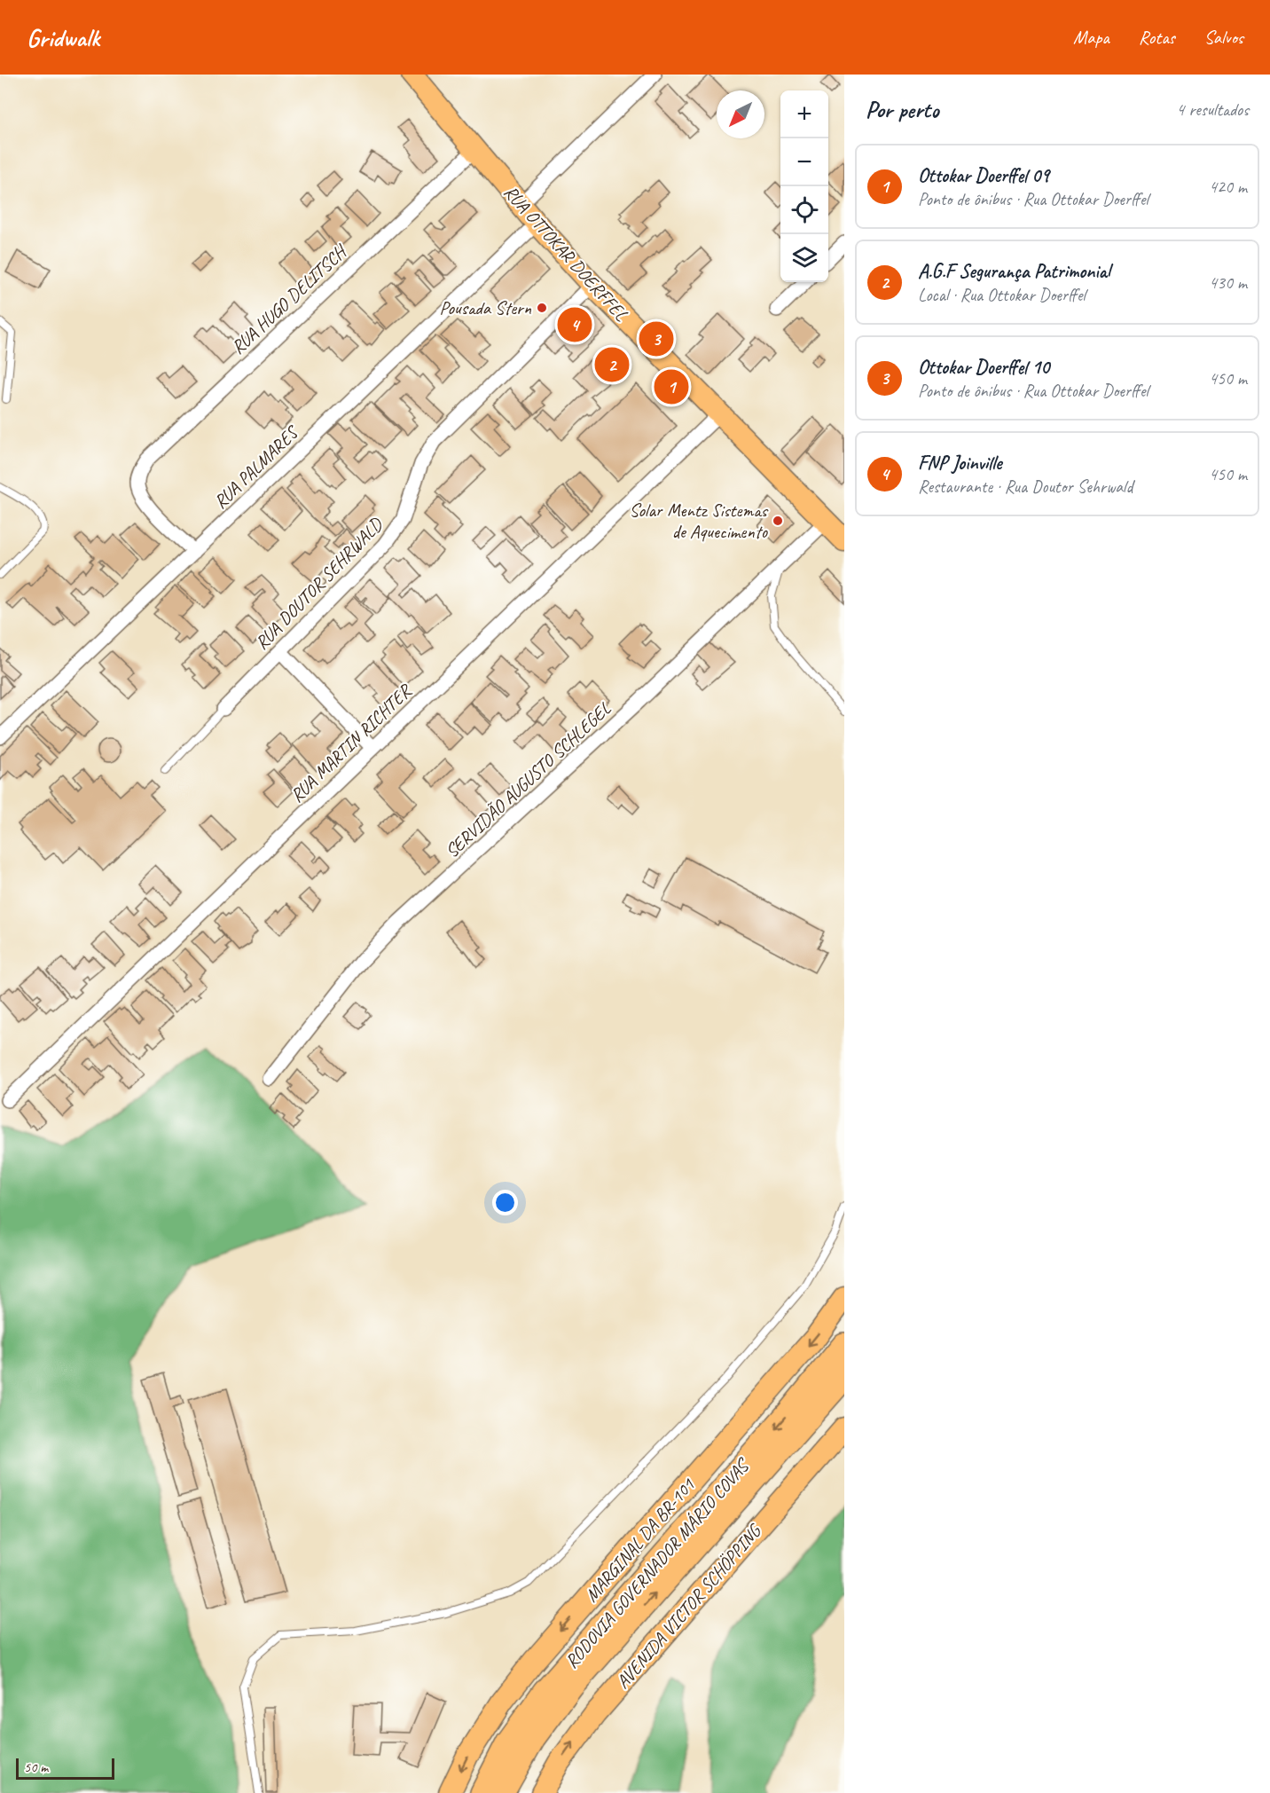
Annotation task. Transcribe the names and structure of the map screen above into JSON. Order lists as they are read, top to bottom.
{
  "streets": {
    "highway": ["RODOVIA GOVERNADOR MÁRIO COVAS"],
    "main road": ["RUA OTTOKAR DOERFFEL", "MARGINAL DA BR-101", "AVENIDA VICTOR SCHÖPPING"],
    "street": [
      "RUA HUGO DELITSCH",
      "RUA PALMARES",
      "RUA DOUTOR SEHRWALD",
      "RUA MARTIN RICHTER",
      "SERVIDÃO AUGUSTO SCHLEGEL"
    ]
  },
  "crossings": [
    ["RUA OTTOKAR DOERFFEL", "RUA HUGO DELITSCH"],
    ["RUA OTTOKAR DOERFFEL", "RUA PALMARES"],
    ["RUA OTTOKAR DOERFFEL", "RUA DOUTOR SEHRWALD"],
    ["RUA OTTOKAR DOERFFEL", "RUA MARTIN RICHTER"],
    ["RUA OTTOKAR DOERFFEL", "SERVIDÃO AUGUSTO SCHLEGEL"],
    ["RUA HUGO DELITSCH", "RUA PALMARES"]
  ],
  "one_way": ["MARGINAL DA BR-101", "AVENIDA VICTOR SCHÖPPING"],
  "places": ["Pousada Stern", "Solar Mentz Sistemas de Aquecimento"],
  "scale_bar": "50 m",
  "north": "bottom left",
  "page": {
    "header": "Gridwalk",
    "nav": ["Mapa", "Rotas", "Salvos"],
    "heading": ["Por perto", "4 resultados"],
    "map_buttons": ["+", "−"],
    "list": [
      {
        "mark": "1",
        "name": "Ottokar Doerffel 09",
        "note": "Ponto de ônibus · Rua Ottokar Doerffel",
        "value": "420 m"
      },
      {
        "mark": "2",
        "name": "A.G.F Segurança Patrimonial",
        "note": "Local · Rua Ottokar Doerffel",
        "value": "430 m"
      },
      {
        "mark": "3",
        "name": "Ottokar Doerffel 10",
        "note": "Ponto de ônibus · Rua Ottokar Doerffel",
        "value": "450 m"
      },
      {
        "mark": "4",
        "name": "FNP Joinville",
        "note": "Restaurante · Rua Doutor Sehrwald",
        "value": "450 m"
      }
    ],
    "pins": [
      "4",
      "3",
      "2",
      "1"
    ],
    "scale": "50 m"
  }
}
